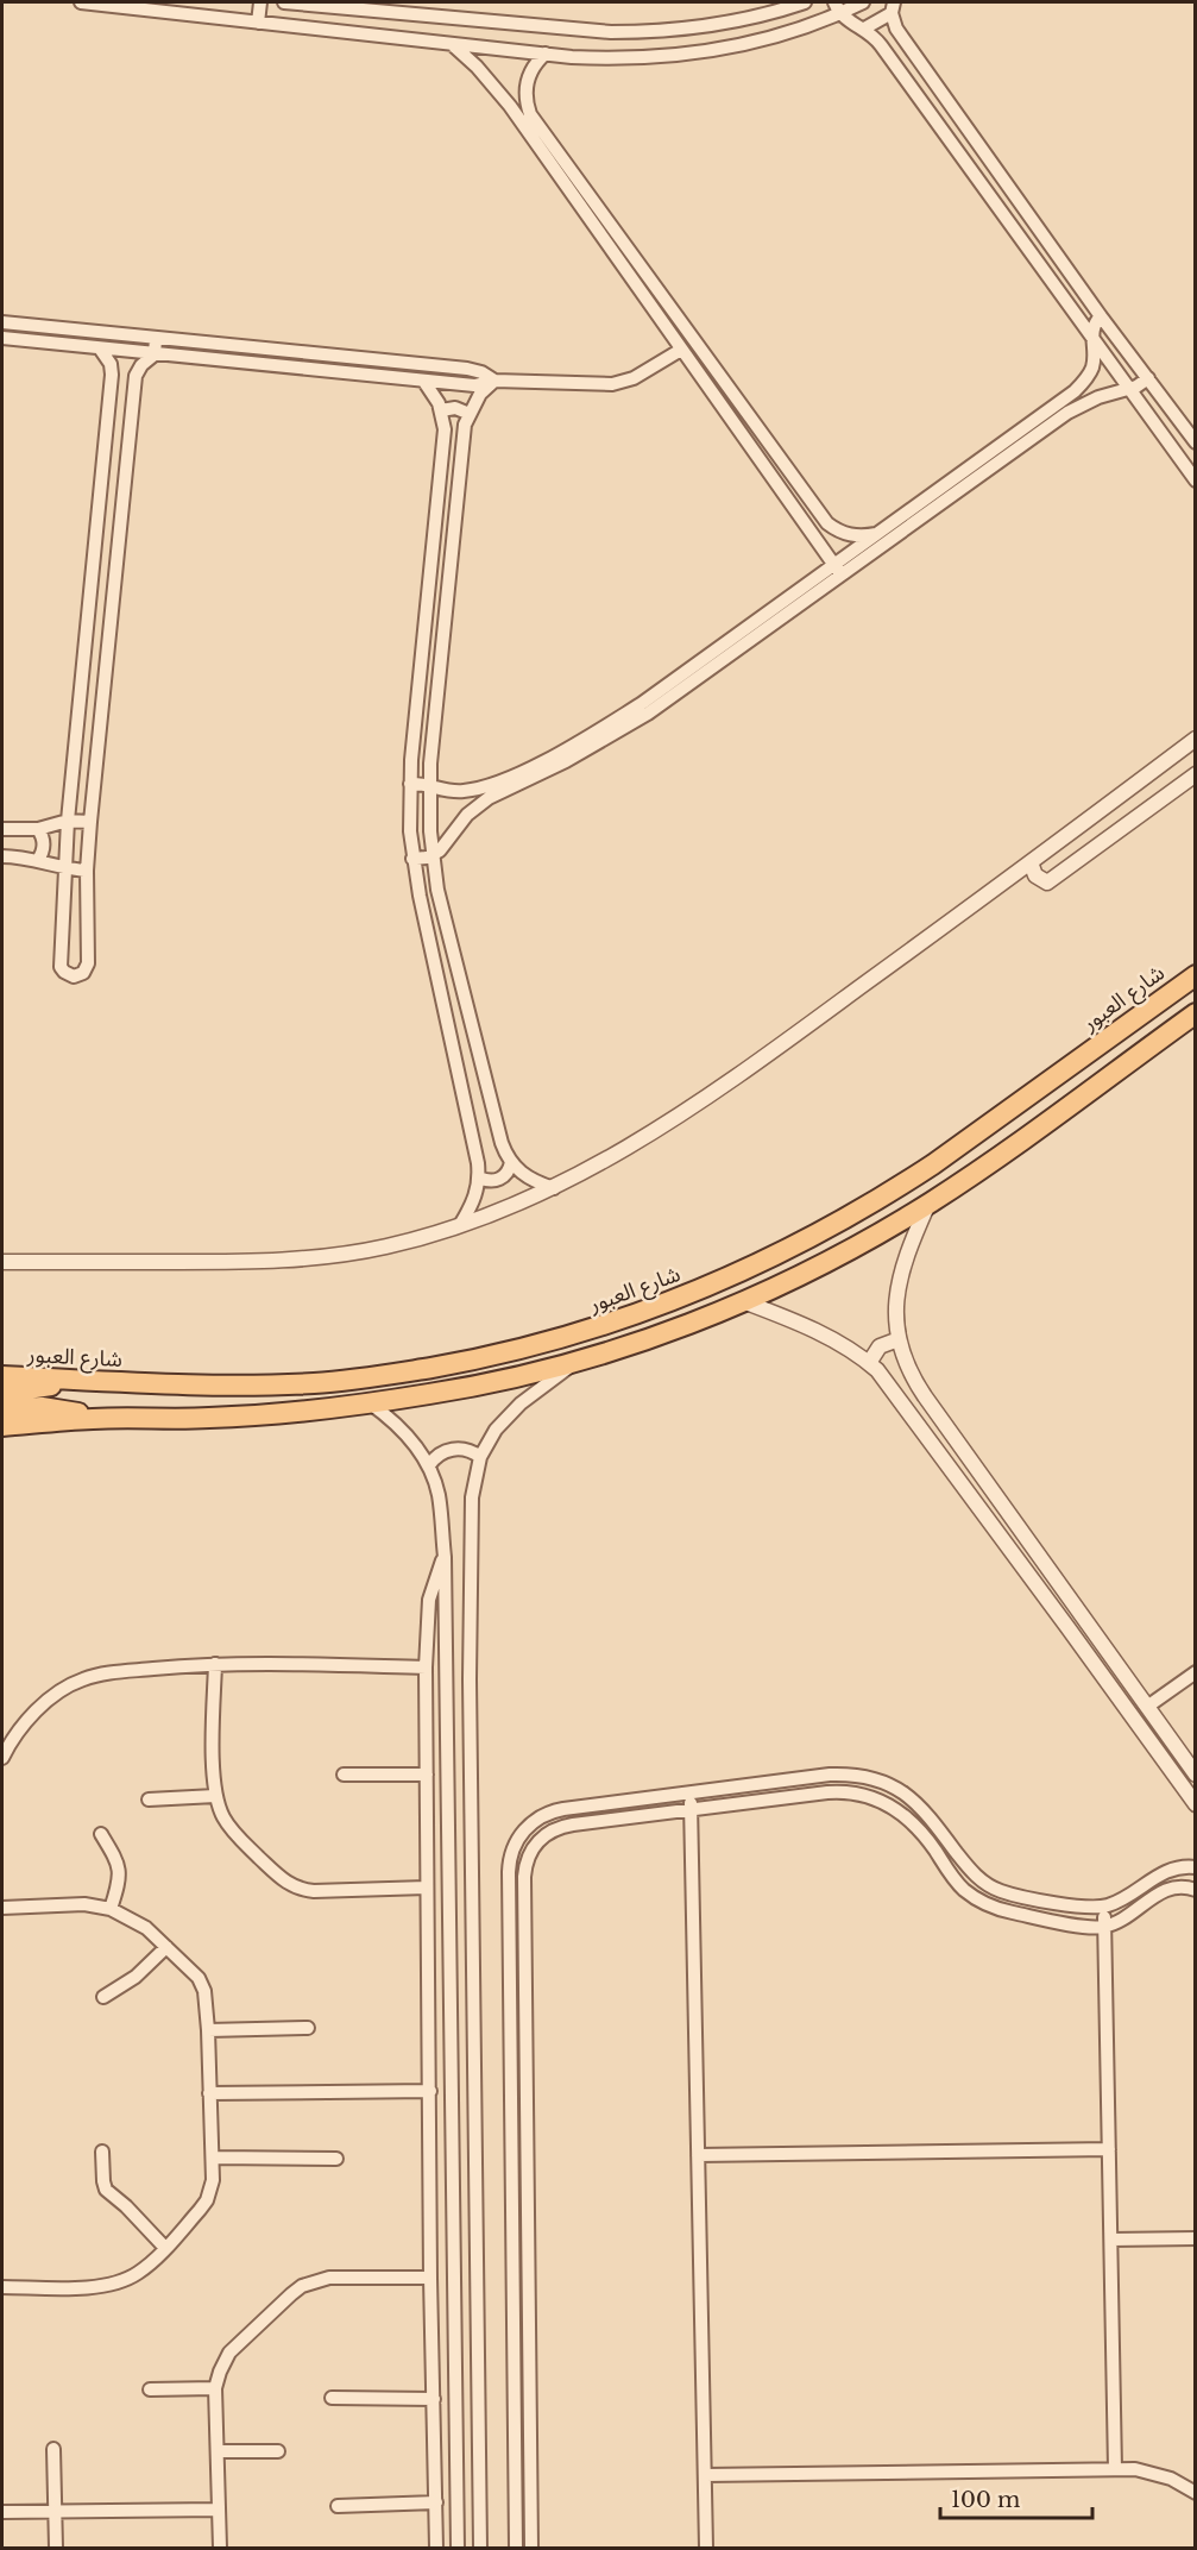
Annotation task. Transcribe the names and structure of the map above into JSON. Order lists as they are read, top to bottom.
{
  "streets": {
    "main road": ["شارع العبور"]
  },
  "scale_bar": "100 m"
}
